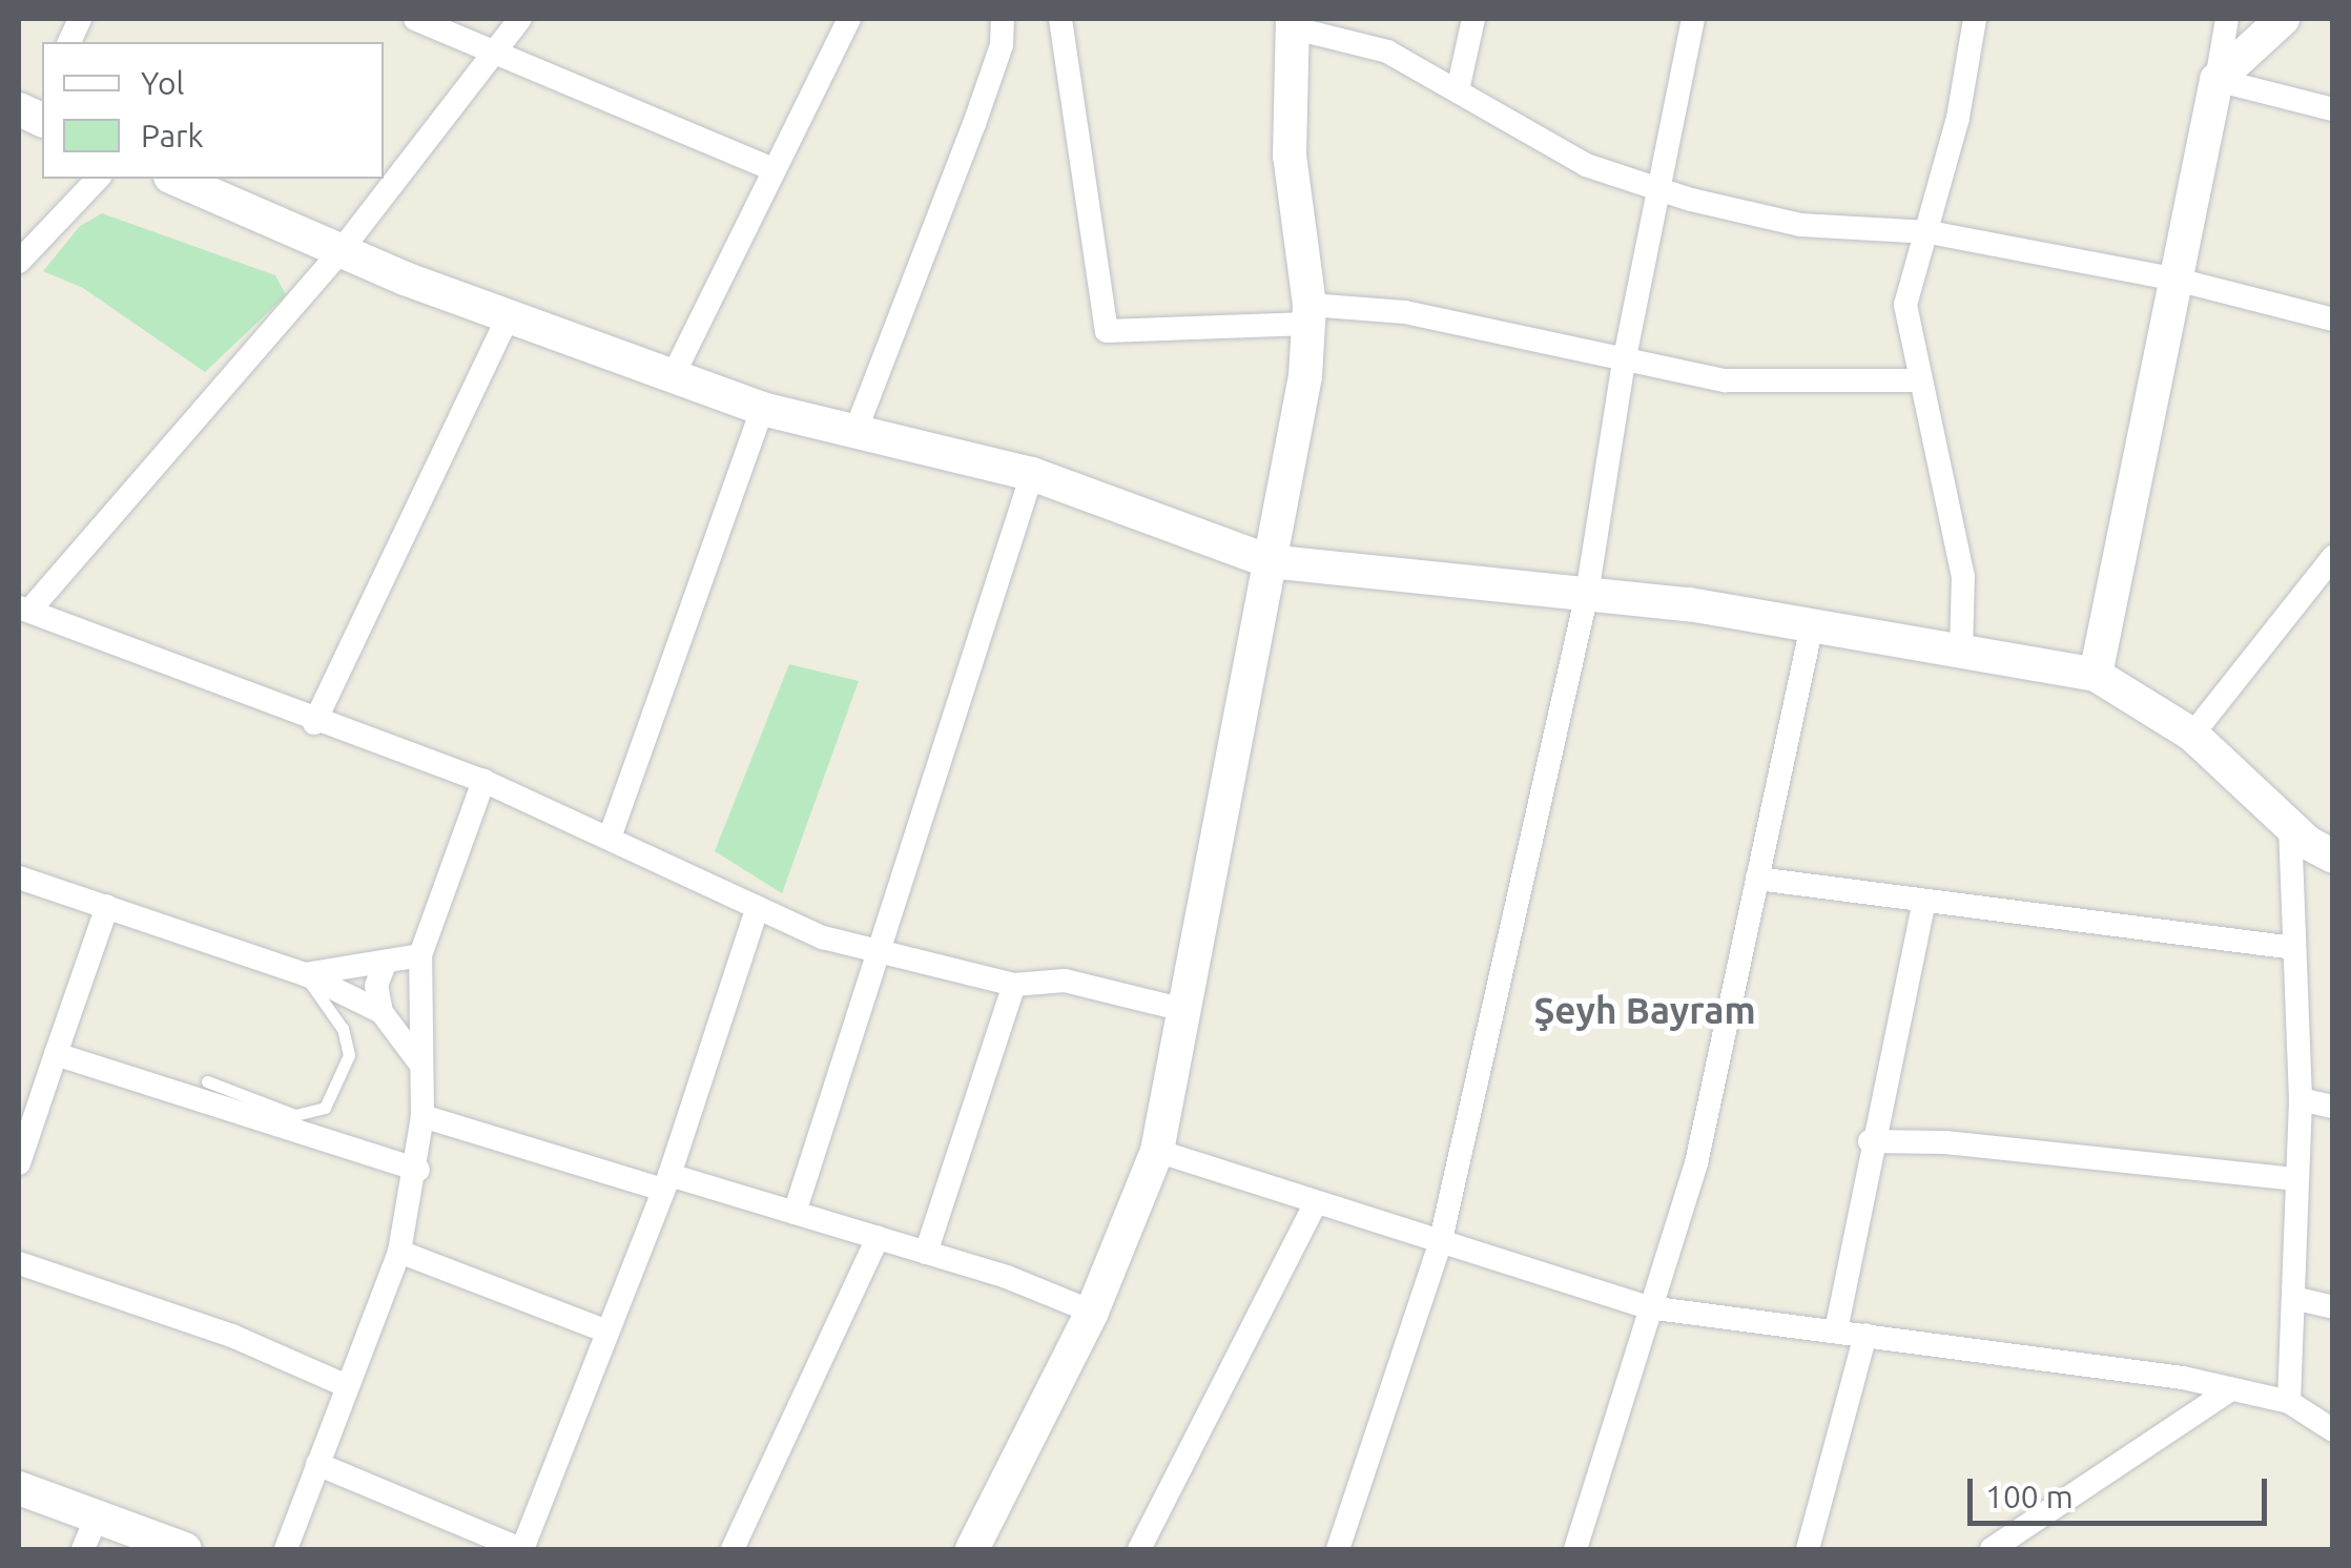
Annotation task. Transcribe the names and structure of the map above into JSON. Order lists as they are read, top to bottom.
{
  "districts": ["Şeyh Bayram"],
  "legend": ["Yol", "Park"],
  "scale_bar": "100 m"
}
